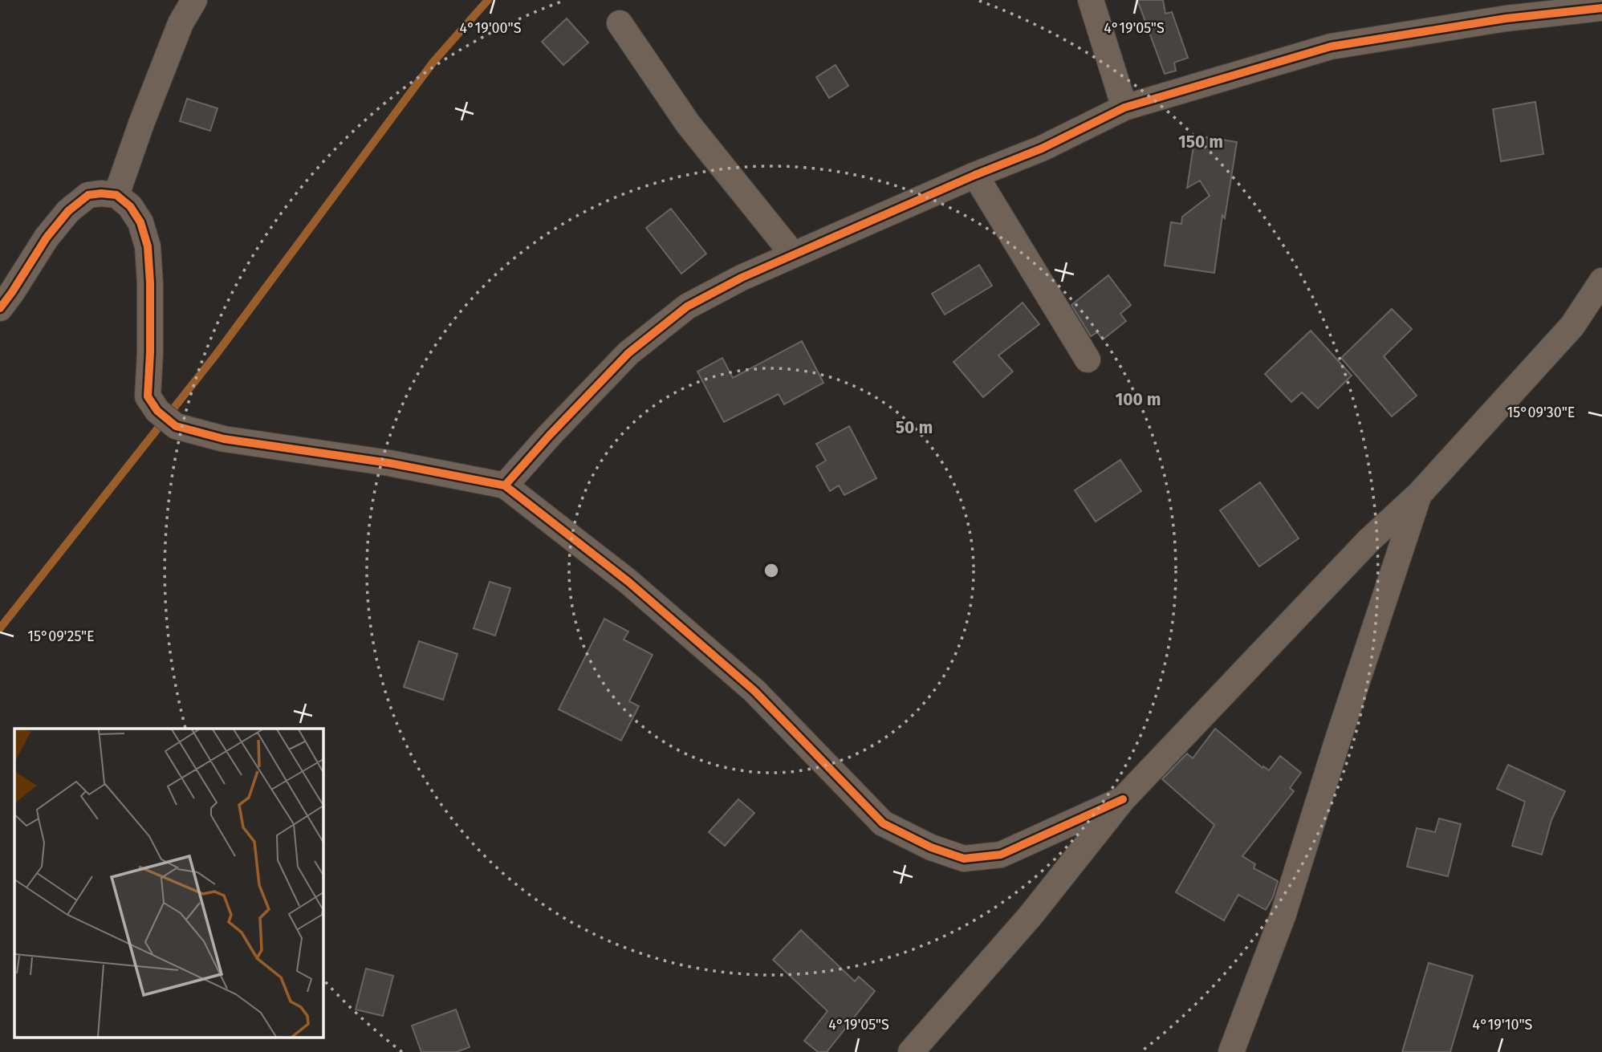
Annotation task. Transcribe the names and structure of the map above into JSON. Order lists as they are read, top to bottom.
{
  "coordinates": [
    "4°19'00\"S",
    "4°19'05\"S",
    "15°09'30\"E",
    "15°09'25\"E",
    "4°19'10\"S"
  ],
  "rings": ["150 m", "100 m", "50 m"]
}
